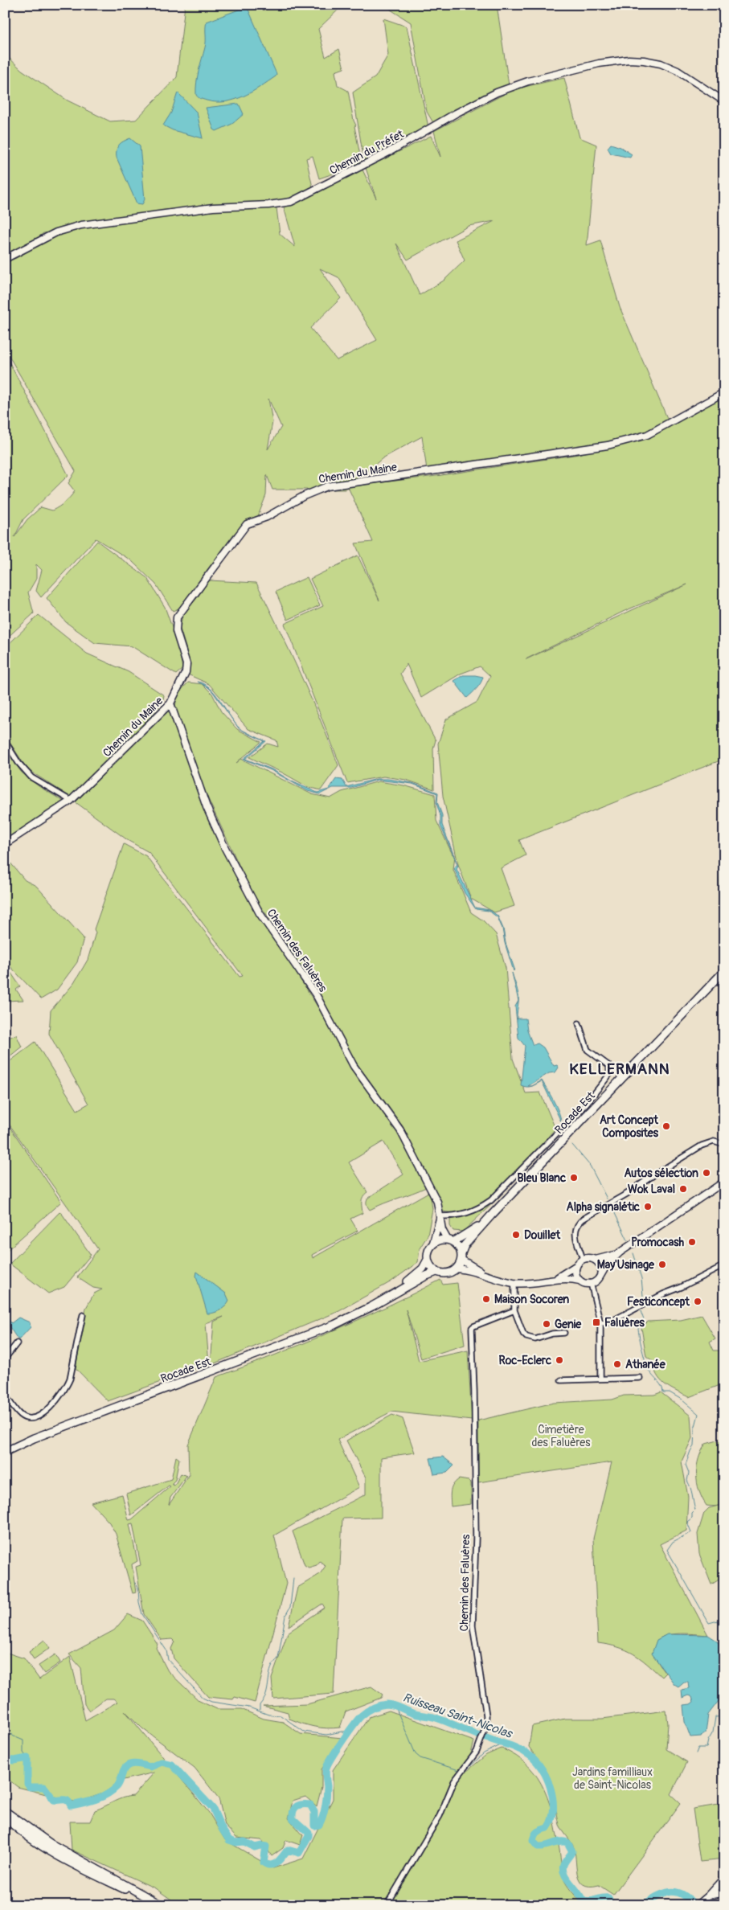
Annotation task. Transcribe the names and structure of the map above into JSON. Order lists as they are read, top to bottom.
{
  "streets": {
    "main road": ["Rocade Est"],
    "street": ["Chemin du Préfet", "Chemin du Maine", "Chemin des Faluères"]
  },
  "crossings": [
    ["Chemin du Maine", "Chemin des Faluères"],
    ["Chemin des Faluères", "Rocade Est"]
  ],
  "districts": ["KELLERMANN"],
  "water": ["Ruisseau Saint-Nicolas"],
  "parks": ["Cimetière des Faluères", "Jardins familliaux de Saint-Nicolas"],
  "places": {
    "other": [
      "Art Concept Composites",
      "Autos sélection",
      "Bleu Blanc",
      "Wok Laval",
      "Alpha signalétic",
      "Douillet",
      "Promocash",
      "May'Usinage",
      "Maison Socoren",
      "Festiconcept",
      "Genie",
      "Roc-Eclerc",
      "Athanée"
    ],
    "transit": ["Faluères"]
  }
}
